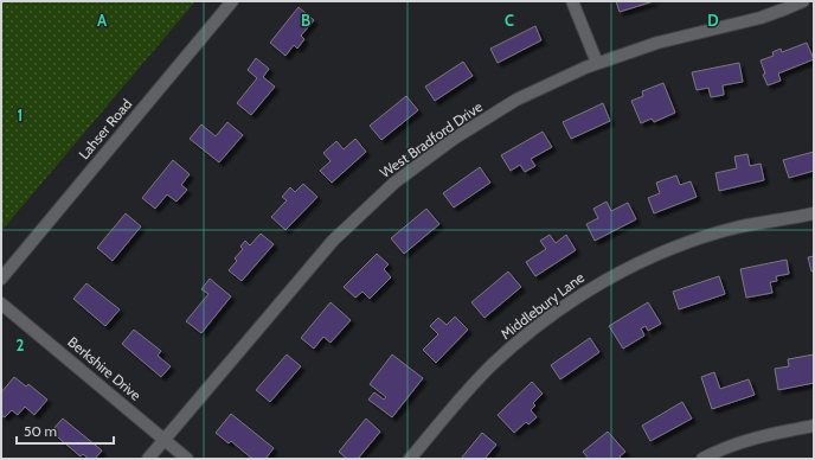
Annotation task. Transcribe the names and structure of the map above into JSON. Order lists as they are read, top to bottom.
{
  "streets": {
    "street": [
      "Lahser Road",
      "West Bradford Drive",
      "Middlebury Lane",
      "Berkshire Drive"
    ]
  },
  "crossings": [
    ["West Bradford Drive", "Berkshire Drive"]
  ],
  "scale_bar": "50 m",
  "grid": {
    "columns": [
      "A",
      "B",
      "C",
      "D"
    ],
    "rows": ["1", "2"]
  }
}
